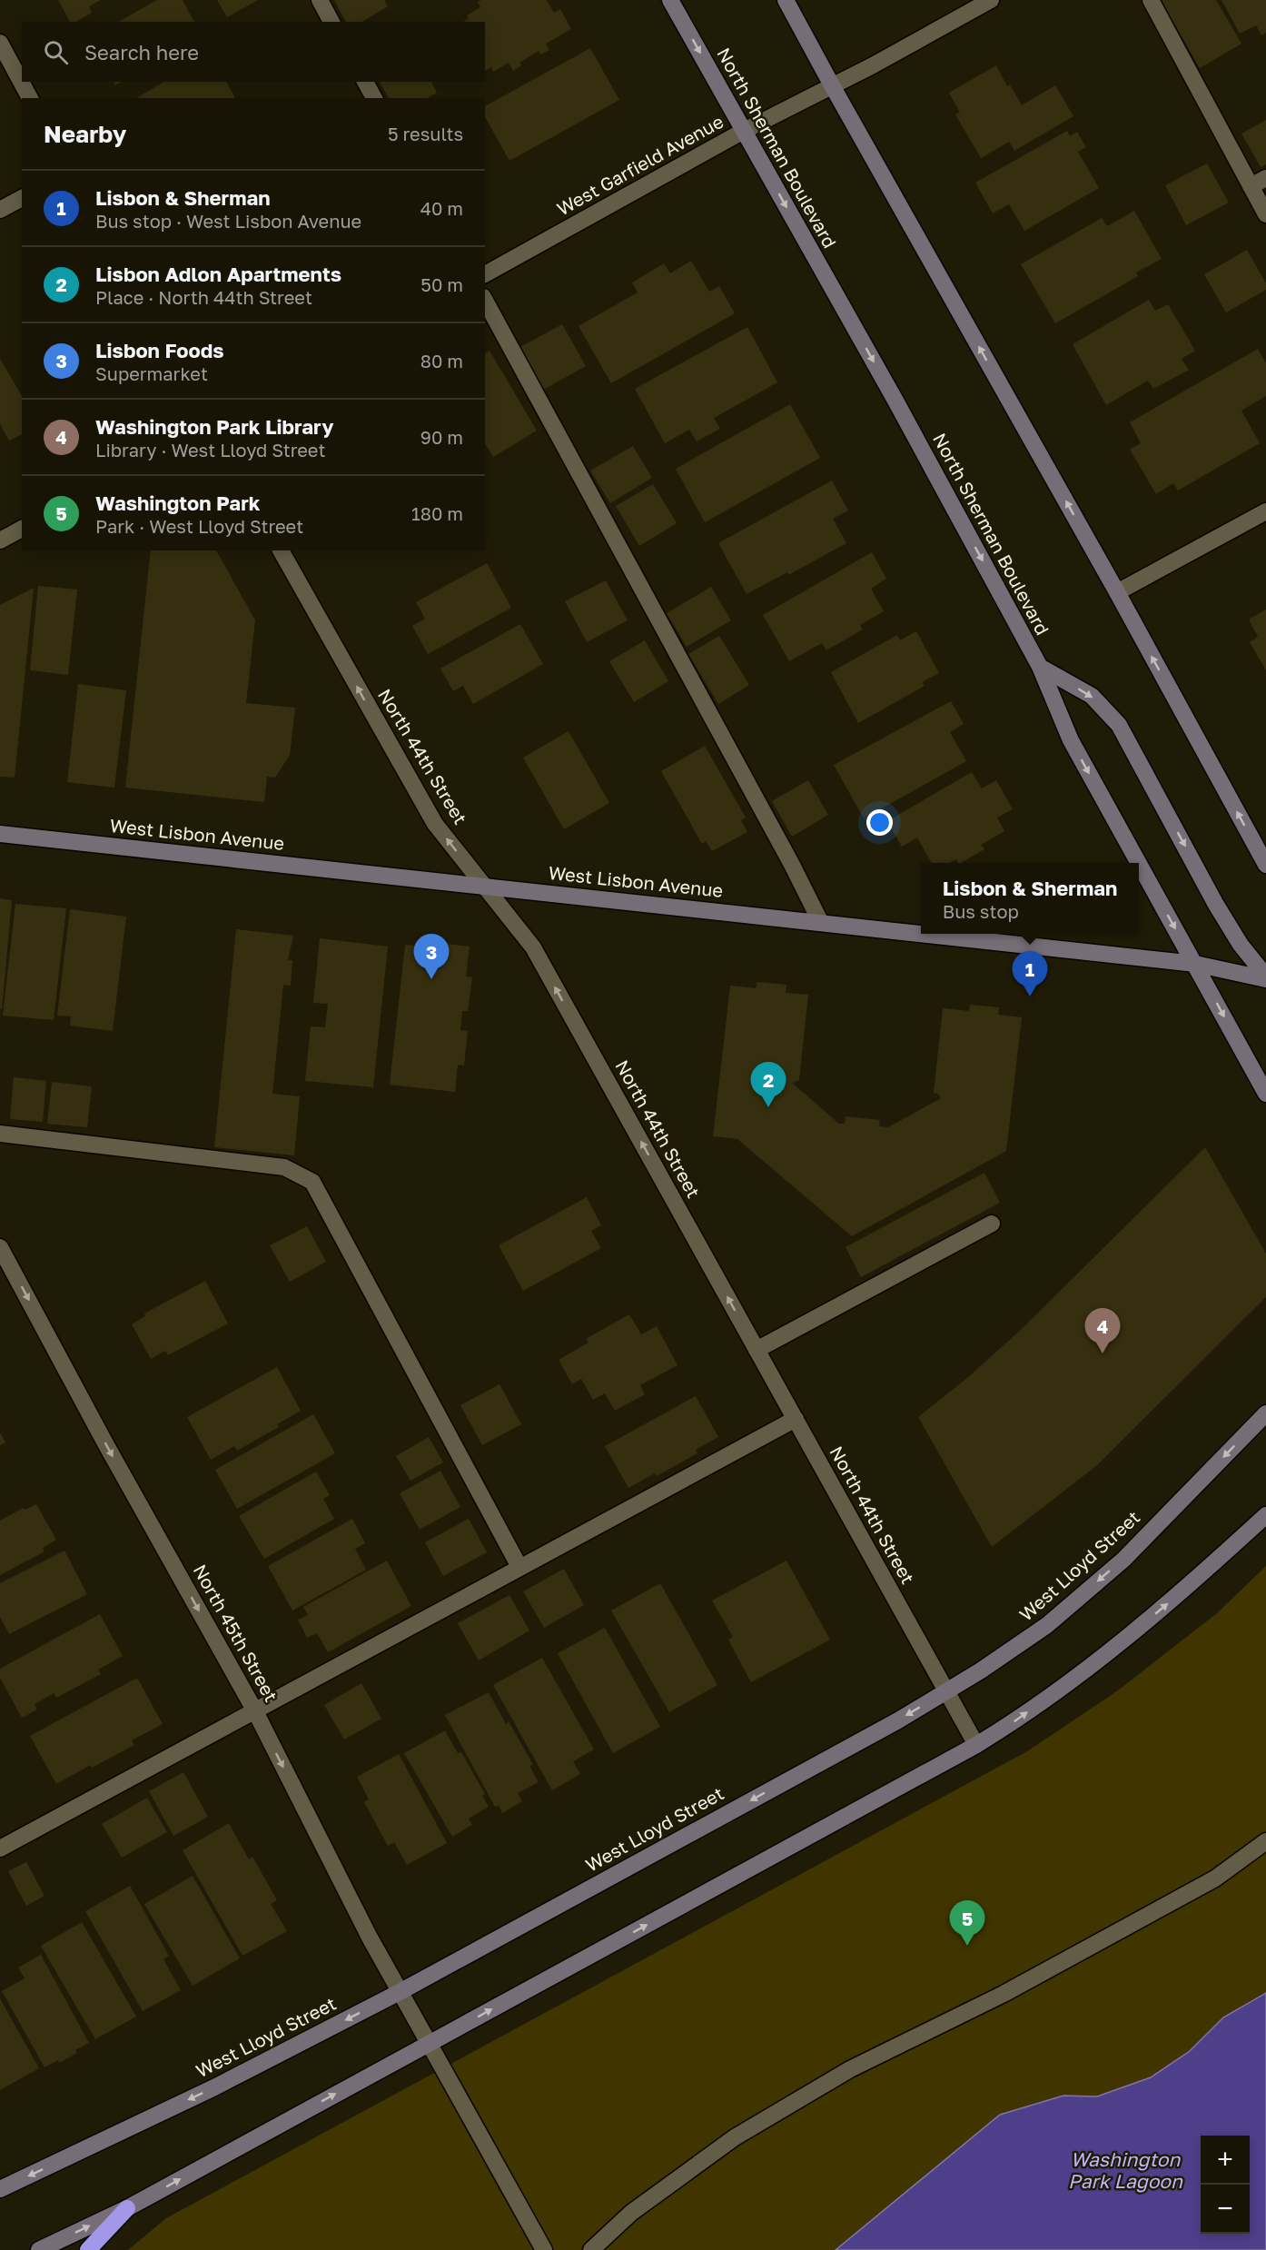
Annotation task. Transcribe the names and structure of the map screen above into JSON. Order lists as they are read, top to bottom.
{
  "streets": {
    "main road": ["North Sherman Boulevard", "West Lisbon Avenue", "West Lloyd Street"],
    "street": ["West Garfield Avenue", "North 44th Street", "North 45th Street"]
  },
  "crossings": [
    ["North Sherman Boulevard", "West Garfield Avenue"],
    ["North Sherman Boulevard", "West Lisbon Avenue"],
    ["North 44th Street", "West Lisbon Avenue"],
    ["North 44th Street", "West Lloyd Street"],
    ["West Lloyd Street", "North 45th Street"]
  ],
  "one_way": ["North 44th Street", "North 45th Street"],
  "water": ["Washington Park Lagoon"],
  "page": {
    "search": "Search here",
    "heading": ["Nearby", "5 results"],
    "list": [
      {
        "mark": "1",
        "name": "Lisbon & Sherman",
        "note": "Bus stop · West Lisbon Avenue",
        "value": "40 m"
      },
      {
        "mark": "2",
        "name": "Lisbon Adlon Apartments",
        "note": "Place · North 44th Street",
        "value": "50 m"
      },
      {
        "mark": "3",
        "name": "Lisbon Foods",
        "note": "Supermarket",
        "value": "80 m"
      },
      {
        "mark": "4",
        "name": "Washington Park Library",
        "note": "Library · West Lloyd Street",
        "value": "90 m"
      },
      {
        "mark": "5",
        "name": "Washington Park",
        "note": "Park · West Lloyd Street",
        "value": "180 m"
      }
    ],
    "popup": ["Lisbon & Sherman", "Bus stop"],
    "pins": [
      "3",
      "1",
      "2",
      "4",
      "5"
    ],
    "map_buttons": ["+", "−"]
  }
}
